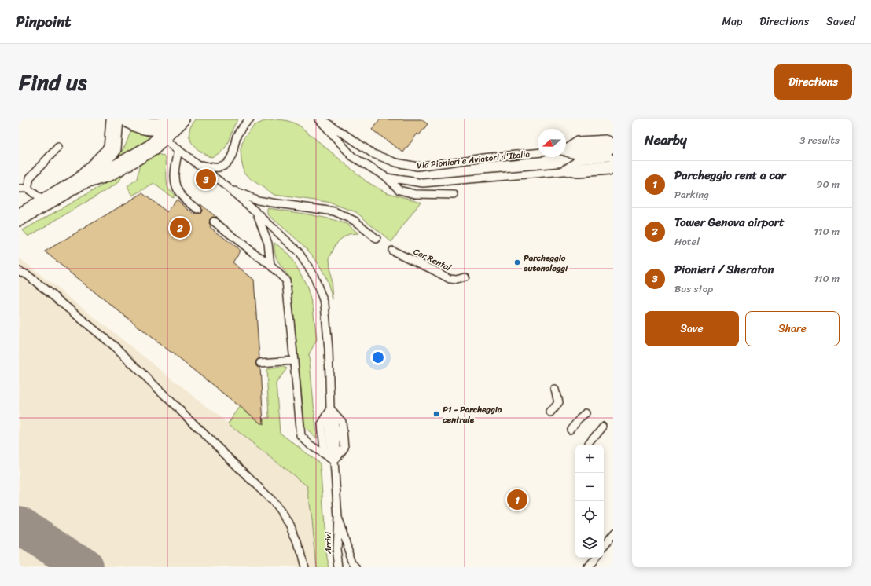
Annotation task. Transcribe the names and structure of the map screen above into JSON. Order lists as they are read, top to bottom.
{
  "streets": {
    "lane": ["Via Pionieri e Aviatori d'Italia", "Car Rental", "Arrivi"]
  },
  "places": ["Parcheggio autonoleggi", "P1 - Parcheggio centrale"],
  "north": "left",
  "page": {
    "header": "Pinpoint",
    "nav": ["Map", "Directions", "Saved"],
    "title": "Find us",
    "buttons": [
      "Directions",
      ["Save", "Share"]
    ],
    "heading": ["Nearby", "3 results"],
    "list": [
      {
        "mark": "1",
        "name": "Parcheggio rent a car",
        "note": "Parking",
        "value": "90 m"
      },
      {
        "mark": "2",
        "name": "Tower Genova airport",
        "note": "Hotel",
        "value": "110 m"
      },
      {
        "mark": "3",
        "name": "Pionieri / Sheraton",
        "note": "Bus stop",
        "value": "110 m"
      }
    ],
    "pins": ["3", "2", "1"],
    "map_buttons": ["+", "−"]
  }
}
